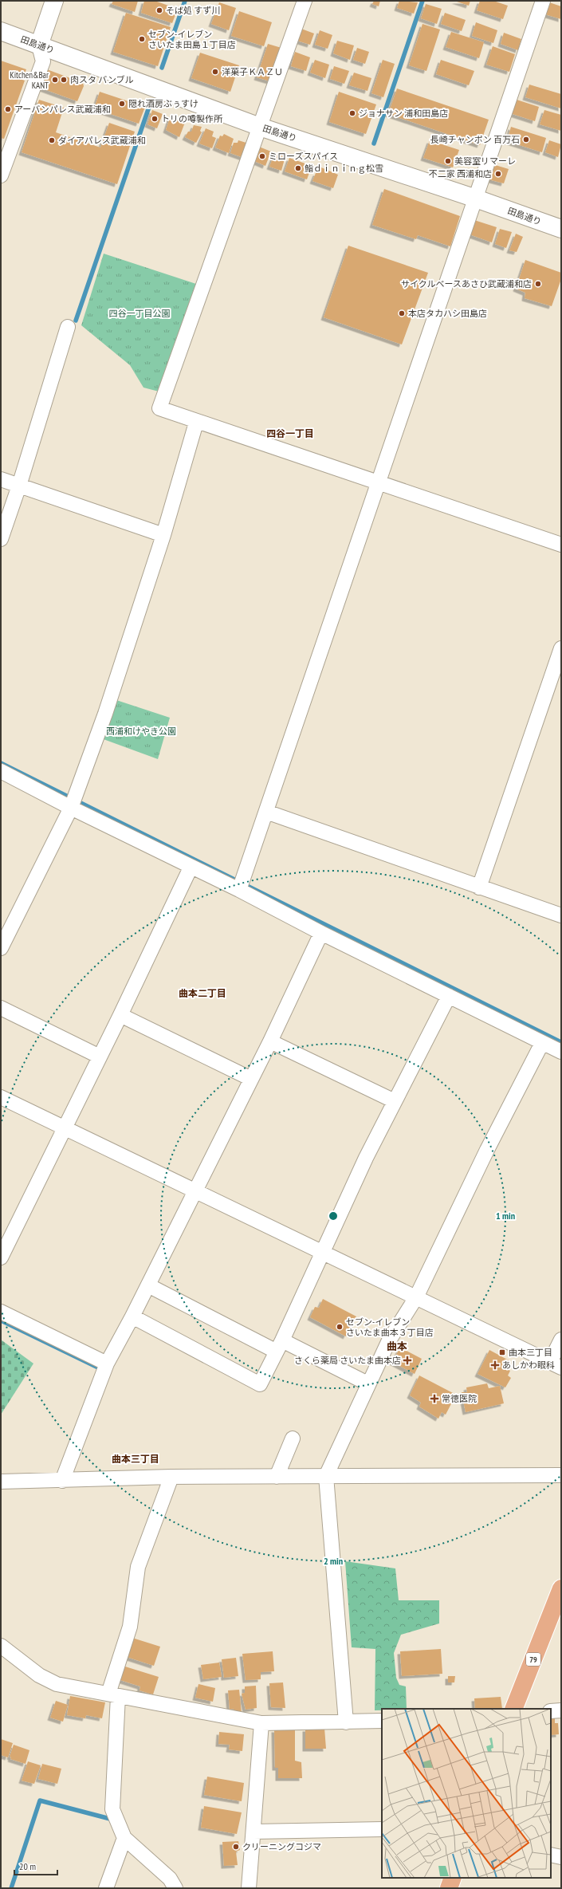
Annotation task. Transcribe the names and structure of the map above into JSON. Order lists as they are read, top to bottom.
{
  "streets": {
    "main road": ["79"],
    "street": ["田島通り"]
  },
  "districts": [
    "四谷一丁目",
    "曲本二丁目",
    "曲本",
    "曲本三丁目"
  ],
  "parks": ["四谷一丁目公園", "西浦和けやき公園"],
  "places": {
    "other": [
      "そば処 すず川",
      "セブン-イレブン さいたま田島１丁目店",
      "洋菓子ＫＡＺＵ",
      "Kitchen&Bar KANT",
      "肉スタ バンブル",
      "隠れ酒房ぶぅすけ",
      "アーバンパレス武蔵浦和",
      "ジョナサン 浦和田島店",
      "トリの噂製作所",
      "長崎チャンポン 百万石",
      "ダイアパレス武蔵浦和",
      "ミローズスパイス",
      "美容室リマーレ",
      "鮨ｄｉｎｉｎｇ松雪",
      "不二家 西浦和店",
      "サイクルベースあさひ武蔵浦和店",
      "本店タカハシ田島店",
      "セブン-イレブン さいたま曲本３丁目店",
      "クリーニングコジマ"
    ],
    "transit": ["曲本三丁目"],
    "health": ["さくら薬局 さいたま曲本店", "あしかわ眼科", "常徳医院"]
  },
  "scale_bar": "20 m",
  "rings": ["1 min", "2 min"]
}
